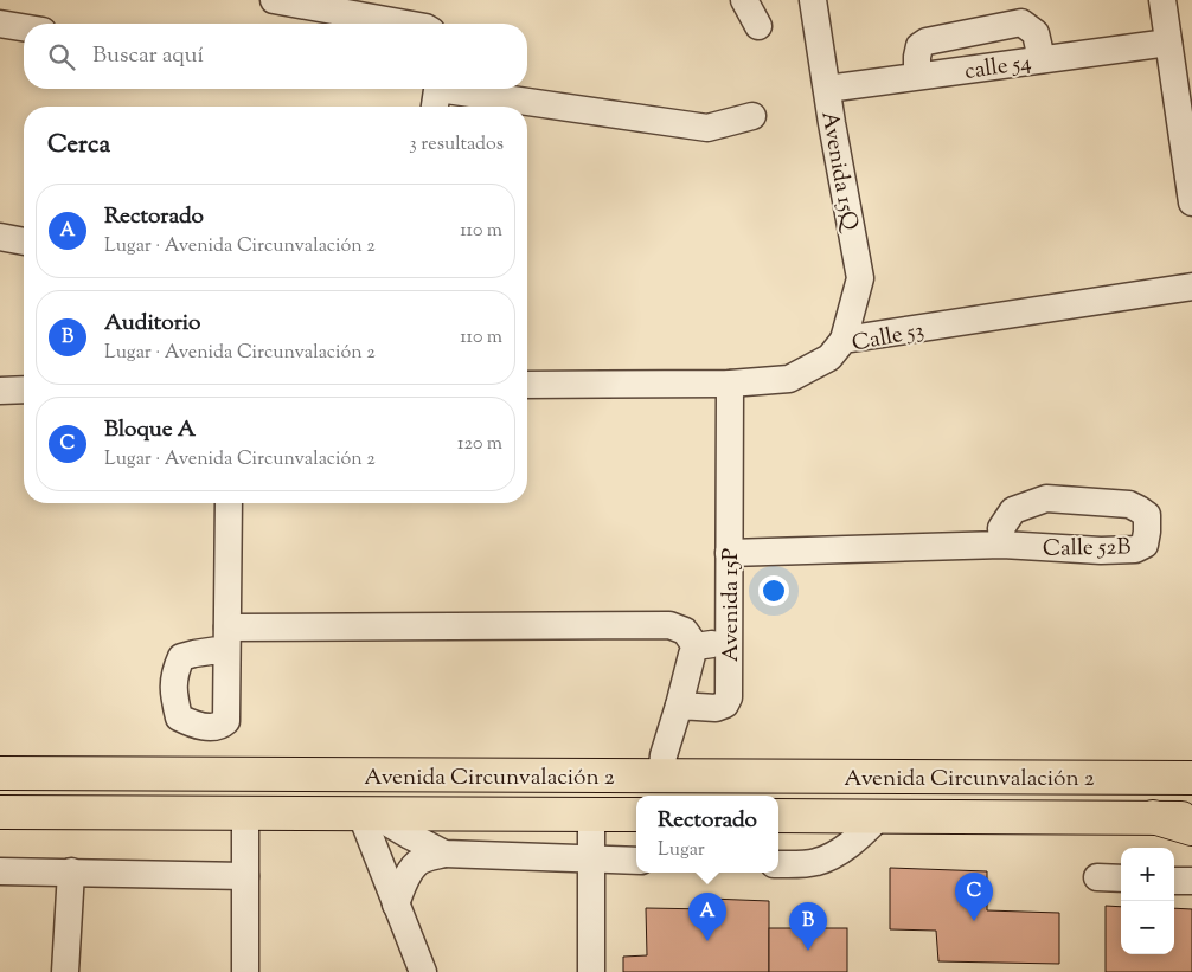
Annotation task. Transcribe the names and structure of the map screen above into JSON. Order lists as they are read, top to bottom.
{
  "streets": {
    "main road": ["Avenida Circunvalación 2"],
    "street": [
      "calle 54",
      "Avenida 15Q",
      "Calle 53",
      "Calle 52B",
      "Avenida 15P"
    ]
  },
  "crossings": [
    ["calle 54", "Avenida 15Q"],
    ["Avenida 15Q", "Calle 53"],
    ["Calle 53", "Avenida 15P"],
    ["Calle 52B", "Avenida 15P"]
  ],
  "page": {
    "search": "Buscar aquí",
    "heading": ["Cerca", "3 resultados"],
    "list": [
      {
        "mark": "A",
        "name": "Rectorado",
        "note": "Lugar · Avenida Circunvalación 2",
        "value": "110 m"
      },
      {
        "mark": "B",
        "name": "Auditorio",
        "note": "Lugar · Avenida Circunvalación 2",
        "value": "110 m"
      },
      {
        "mark": "C",
        "name": "Bloque A",
        "note": "Lugar · Avenida Circunvalación 2",
        "value": "120 m"
      }
    ],
    "popup": ["Rectorado", "Lugar"],
    "map_buttons": ["+", "−"],
    "pins": ["C", "A", "B"]
  }
}
